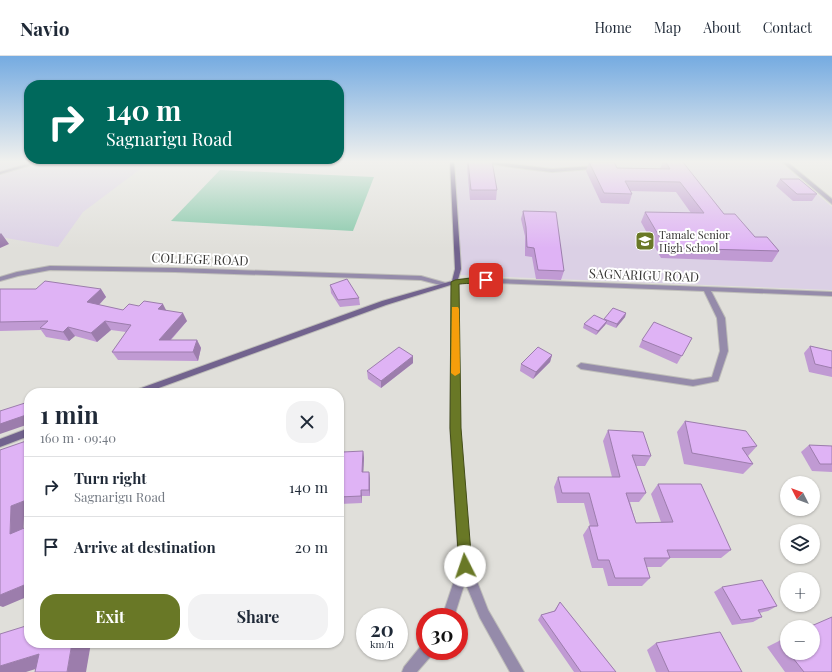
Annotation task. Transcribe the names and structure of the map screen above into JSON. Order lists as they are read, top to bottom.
{
  "streets": {
    "street": ["COLLEGE ROAD", "SAGNARIGU ROAD"]
  },
  "places": {
    "school or university": ["Tamale Senior High School"]
  },
  "north": "top left",
  "page": {
    "header": "Navio",
    "nav": [
      "Home",
      "Map",
      "About",
      "Contact"
    ],
    "turn": ["140 m", "Sagnarigu Road"],
    "heading": ["1 min", "160 m · 09:40"],
    "list": [
      {
        "name": "Turn right",
        "note": "Sagnarigu Road",
        "value": "140 m"
      },
      {
        "name": "Arrive at destination",
        "value": "20 m"
      }
    ],
    "map_buttons": ["+", "−"],
    "buttons": ["Exit", "Share"],
    "speed": "20 km/h",
    "limit": "30"
  }
}
